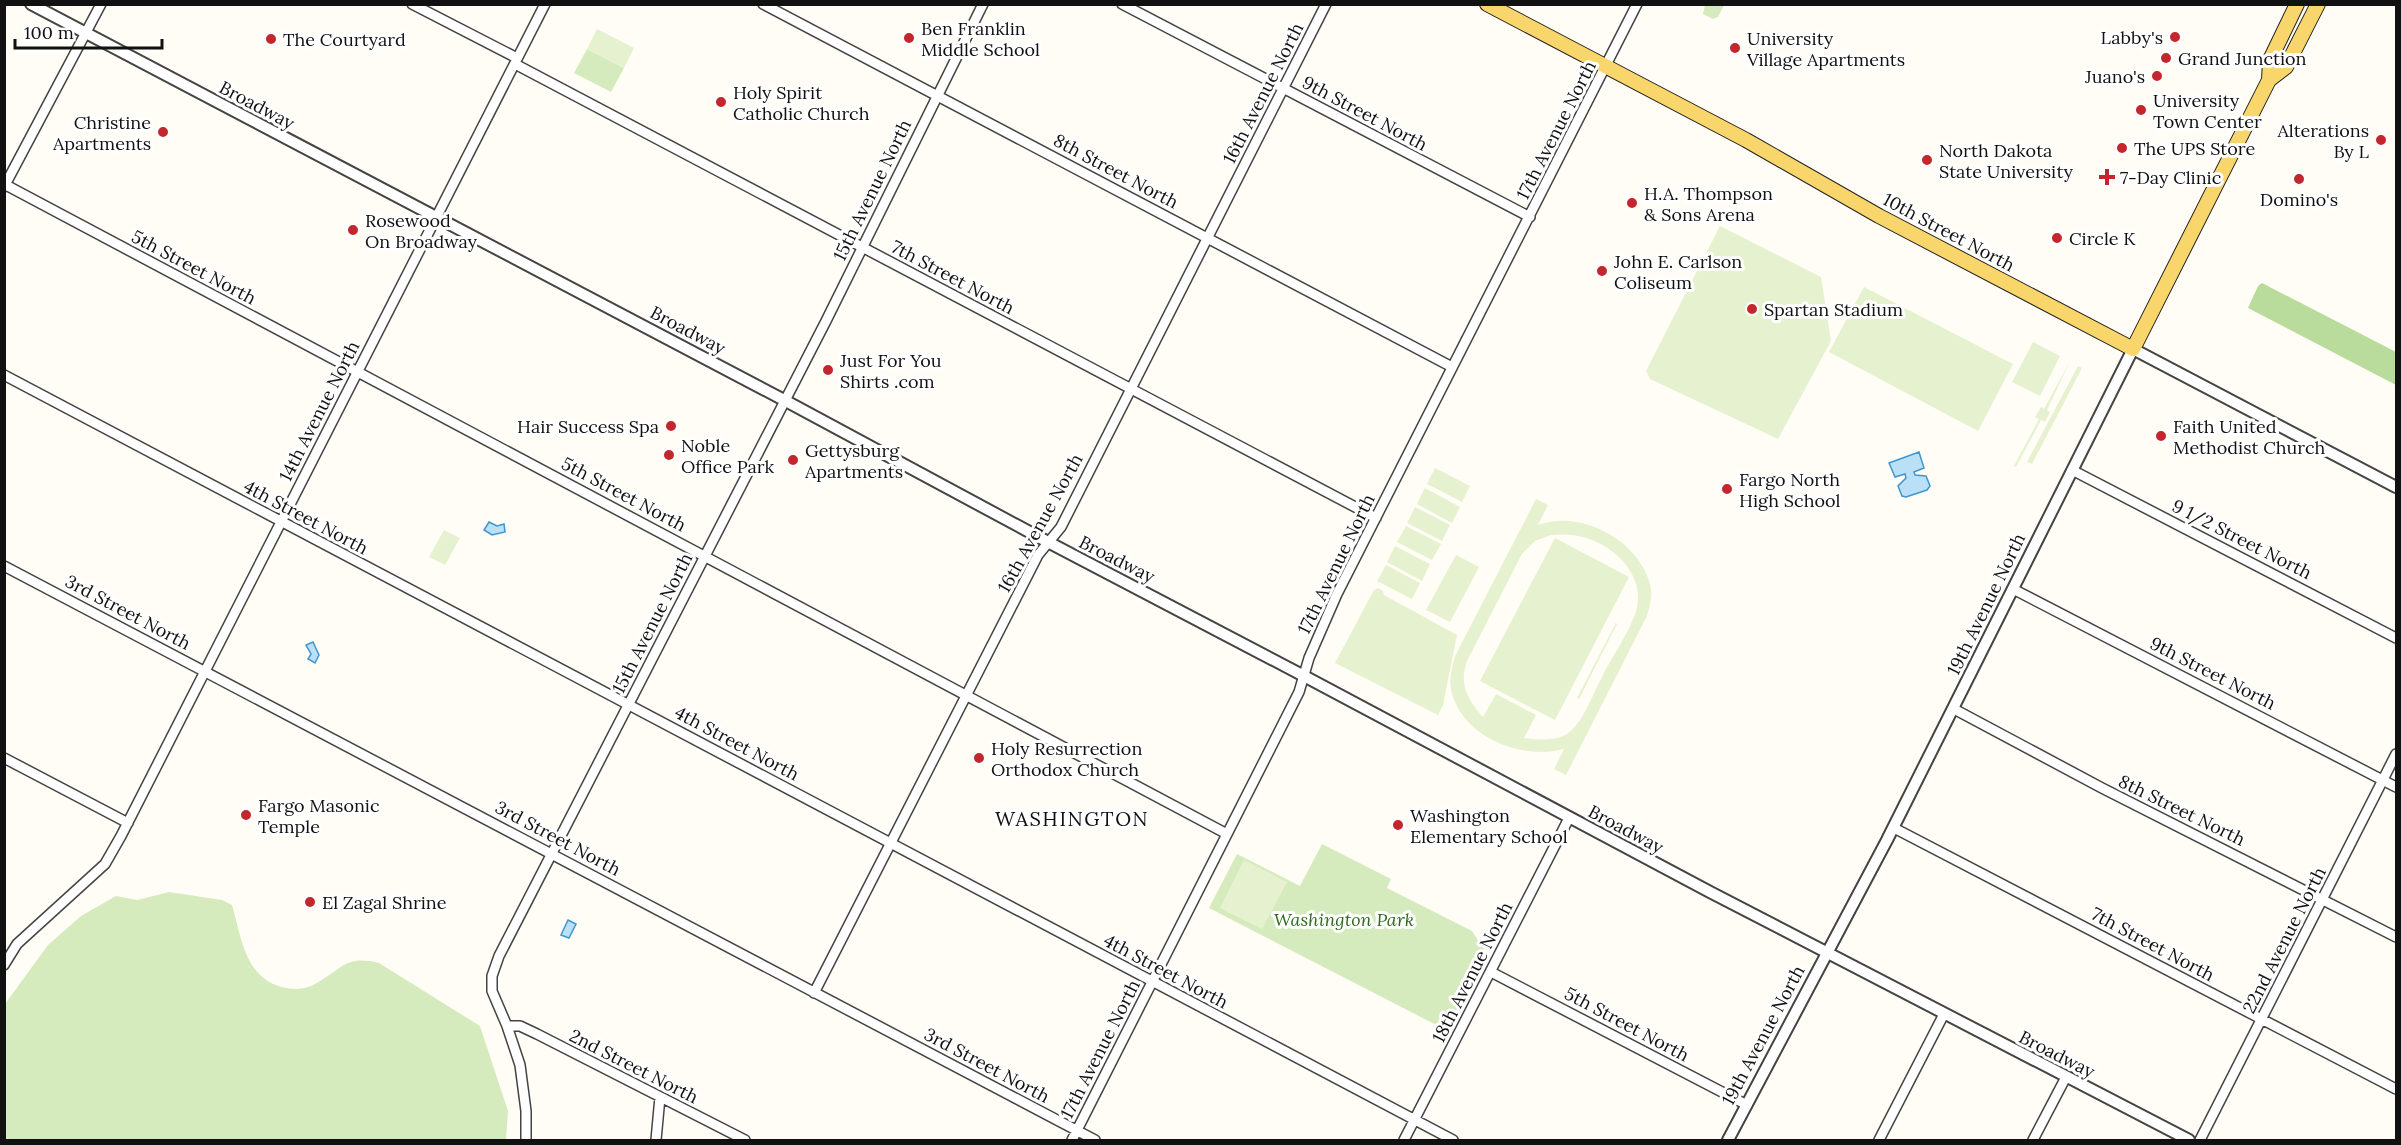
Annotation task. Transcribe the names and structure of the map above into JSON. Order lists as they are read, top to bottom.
{
  "streets": {
    "main road": ["10th Street North", "19th Avenue North"],
    "street": [
      "16th Avenue North",
      "Broadway",
      "9th Street North",
      "17th Avenue North",
      "8th Street North",
      "15th Avenue North",
      "5th Street North",
      "7th Street North",
      "14th Avenue North",
      "4th Street North",
      "9 1/2 Street North",
      "3rd Street North",
      "22nd Avenue North",
      "18th Avenue North",
      "2nd Street North"
    ]
  },
  "crossings": [
    ["16th Avenue North", "Broadway"],
    ["16th Avenue North", "9th Street North"],
    ["16th Avenue North", "8th Street North"],
    ["16th Avenue North", "5th Street North"],
    ["16th Avenue North", "7th Street North"],
    ["16th Avenue North", "4th Street North"],
    ["16th Avenue North", "3rd Street North"],
    ["Broadway", "17th Avenue North"],
    ["Broadway", "15th Avenue North"],
    ["Broadway", "14th Avenue North"],
    ["Broadway", "19th Avenue North"],
    ["Broadway", "18th Avenue North"],
    ["9th Street North", "17th Avenue North"],
    ["9th Street North", "19th Avenue North"],
    ["9th Street North", "22nd Avenue North"],
    ["17th Avenue North", "8th Street North"],
    ["17th Avenue North", "10th Street North"],
    ["17th Avenue North", "5th Street North"],
    ["17th Avenue North", "7th Street North"],
    ["17th Avenue North", "4th Street North"],
    ["17th Avenue North", "3rd Street North"],
    ["8th Street North", "15th Avenue North"],
    ["8th Street North", "19th Avenue North"],
    ["8th Street North", "22nd Avenue North"],
    ["15th Avenue North", "5th Street North"],
    ["15th Avenue North", "7th Street North"],
    ["15th Avenue North", "4th Street North"],
    ["15th Avenue North", "3rd Street North"],
    ["15th Avenue North", "2nd Street North"],
    ["10th Street North", "19th Avenue North"],
    ["5th Street North", "14th Avenue North"],
    ["5th Street North", "19th Avenue North"],
    ["5th Street North", "18th Avenue North"],
    ["7th Street North", "14th Avenue North"],
    ["7th Street North", "19th Avenue North"],
    ["7th Street North", "22nd Avenue North"],
    ["14th Avenue North", "4th Street North"],
    ["14th Avenue North", "3rd Street North"],
    ["4th Street North", "18th Avenue North"],
    ["9 1/2 Street North", "19th Avenue North"]
  ],
  "districts": ["WASHINGTON"],
  "parks": ["Washington Park"],
  "places": {
    "other": [
      "Labby's",
      "Ben Franklin Middle School",
      "The Courtyard",
      "University Village Apartments",
      "Grand Junction",
      "Juano's",
      "Holy Spirit Catholic Church",
      "University Town Center",
      "Christine Apartments",
      "Alterations By L",
      "The UPS Store",
      "North Dakota State University",
      "Domino's",
      "H.A. Thompson & Sons Arena",
      "Rosewood On Broadway",
      "Circle K",
      "John E. Carlson Coliseum",
      "Spartan Stadium",
      "Just For You Shirts .com",
      "Hair Success Spa",
      "Faith United Methodist Church",
      "Noble Office Park",
      "Gettysburg Apartments",
      "Fargo North High School",
      "Holy Resurrection Orthodox Church",
      "Fargo Masonic Temple",
      "Washington Elementary School",
      "El Zagal Shrine"
    ],
    "health": ["7-Day Clinic"]
  },
  "scale_bar": "100 m"
}
